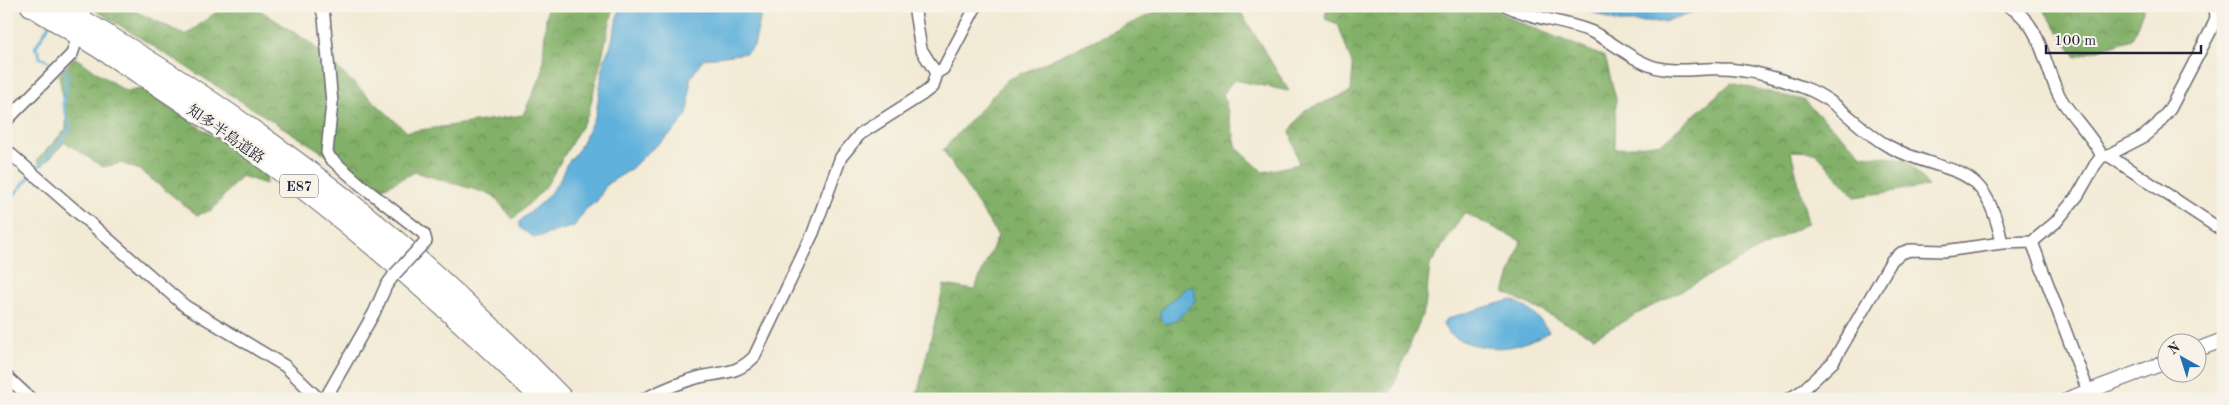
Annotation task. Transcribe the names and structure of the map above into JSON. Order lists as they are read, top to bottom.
{
  "streets": {
    "highway": ["知多半島道路", "E87"]
  },
  "scale_bar": "100 m",
  "north": "top left"
}
